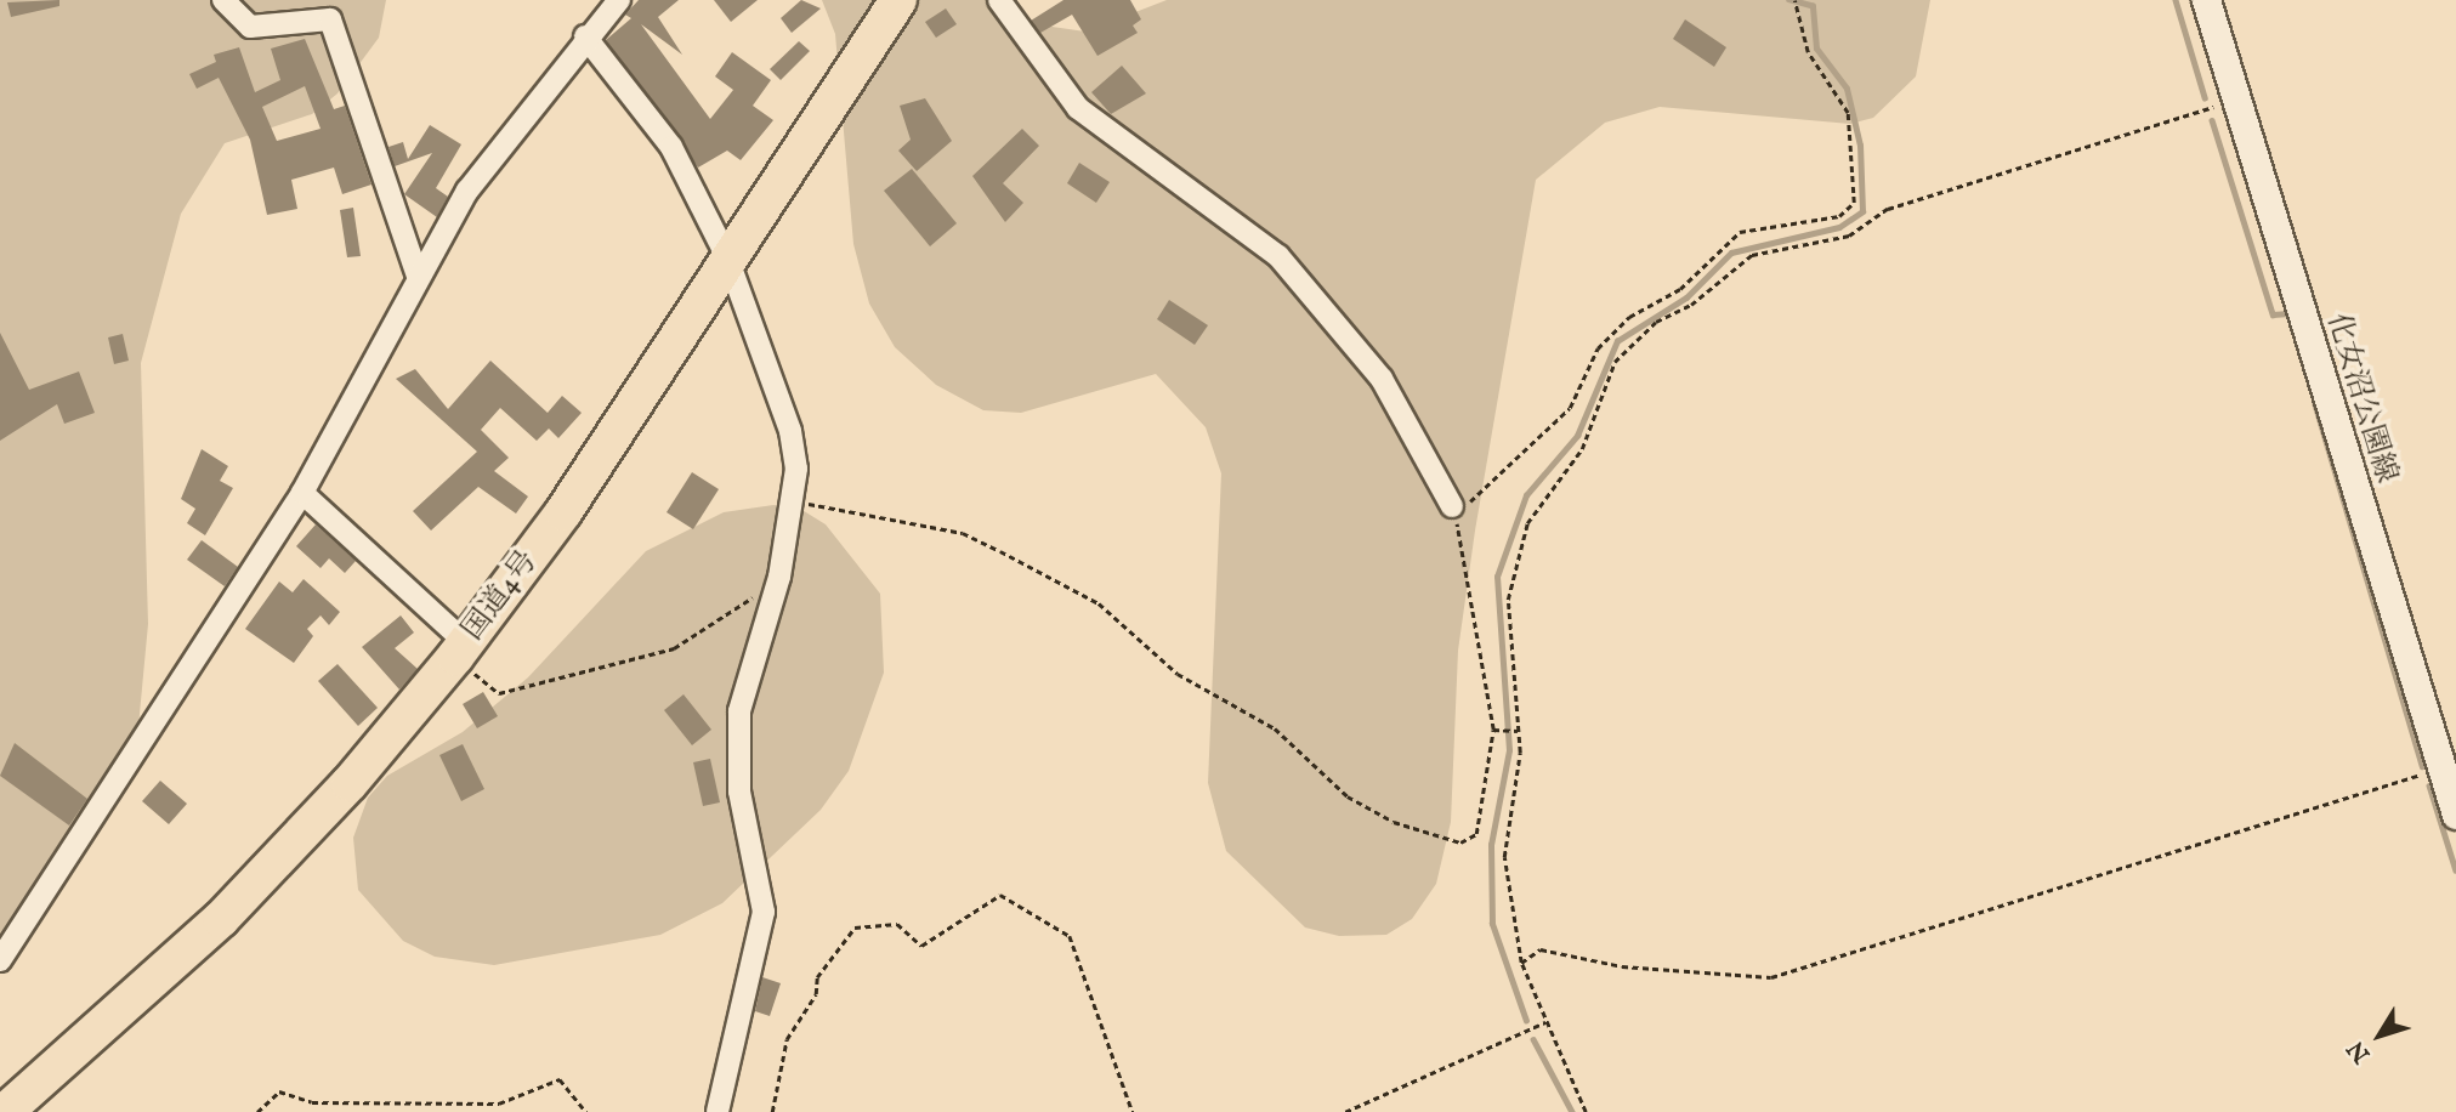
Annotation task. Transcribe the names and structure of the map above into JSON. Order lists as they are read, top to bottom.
{
  "streets": {
    "highway": ["国道4号"],
    "main road": ["化女沼公園線"]
  },
  "north": "bottom left"
}
